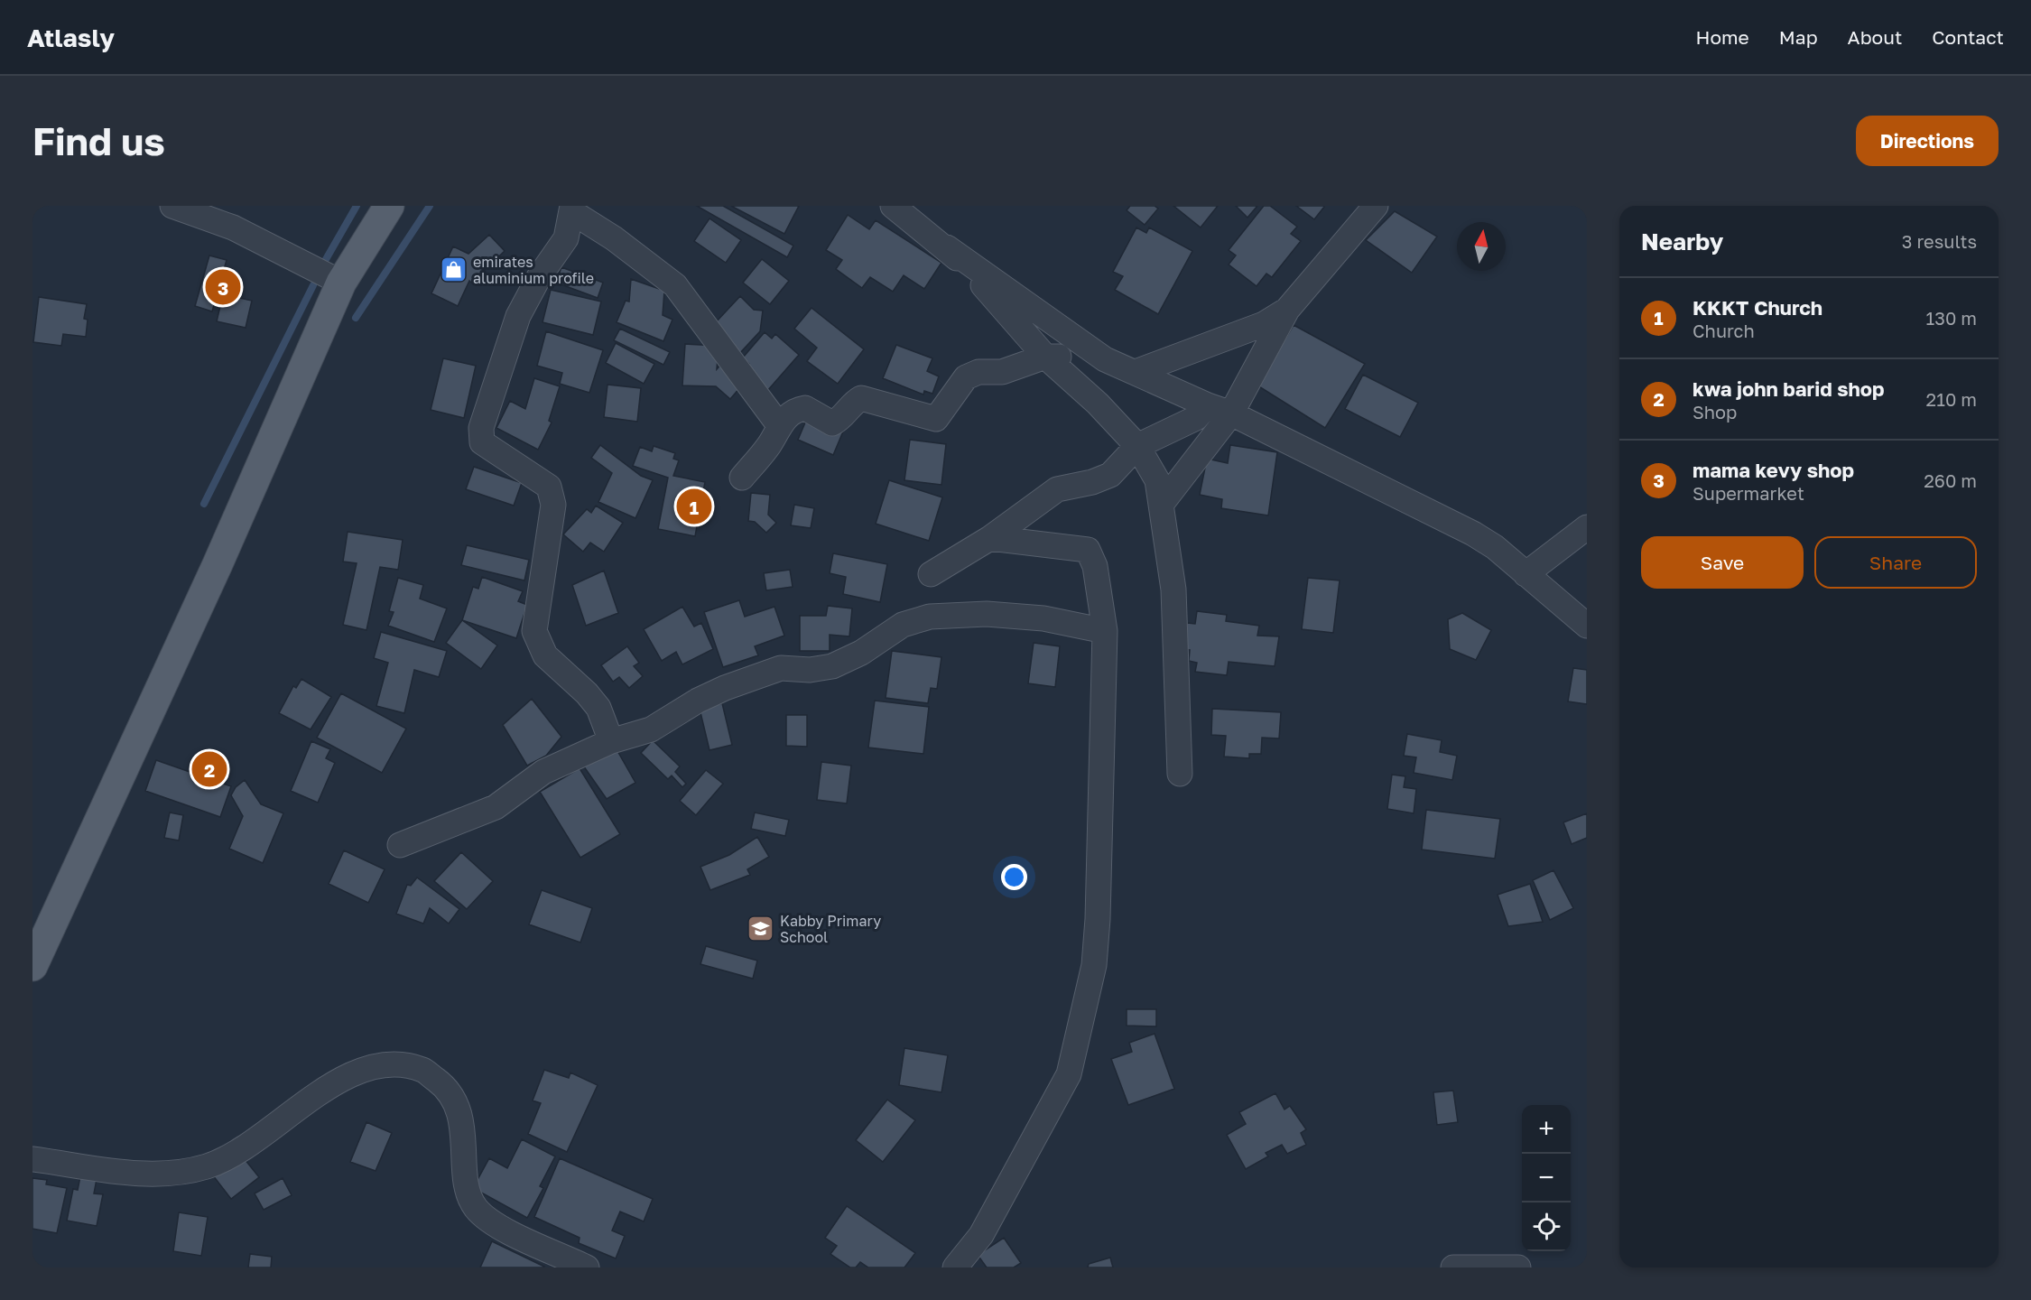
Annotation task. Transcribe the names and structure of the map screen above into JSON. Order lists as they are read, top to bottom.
{
  "places": {
    "shop": ["emirates aluminium profile"],
    "school or university": ["Kabby Primary School"]
  },
  "north": "top",
  "page": {
    "header": "Atlasly",
    "nav": [
      "Home",
      "Map",
      "About",
      "Contact"
    ],
    "buttons": [
      "Directions",
      ["Save", "Share"]
    ],
    "title": "Find us",
    "heading": ["Nearby", "3 results"],
    "pins": ["3", "1", "2"],
    "list": [
      {
        "mark": "1",
        "name": "KKKT Church",
        "note": "Church",
        "value": "130 m"
      },
      {
        "mark": "2",
        "name": "kwa john barid shop",
        "note": "Shop",
        "value": "210 m"
      },
      {
        "mark": "3",
        "name": "mama kevy shop",
        "note": "Supermarket",
        "value": "260 m"
      }
    ],
    "map_buttons": ["+", "−"]
  }
}
